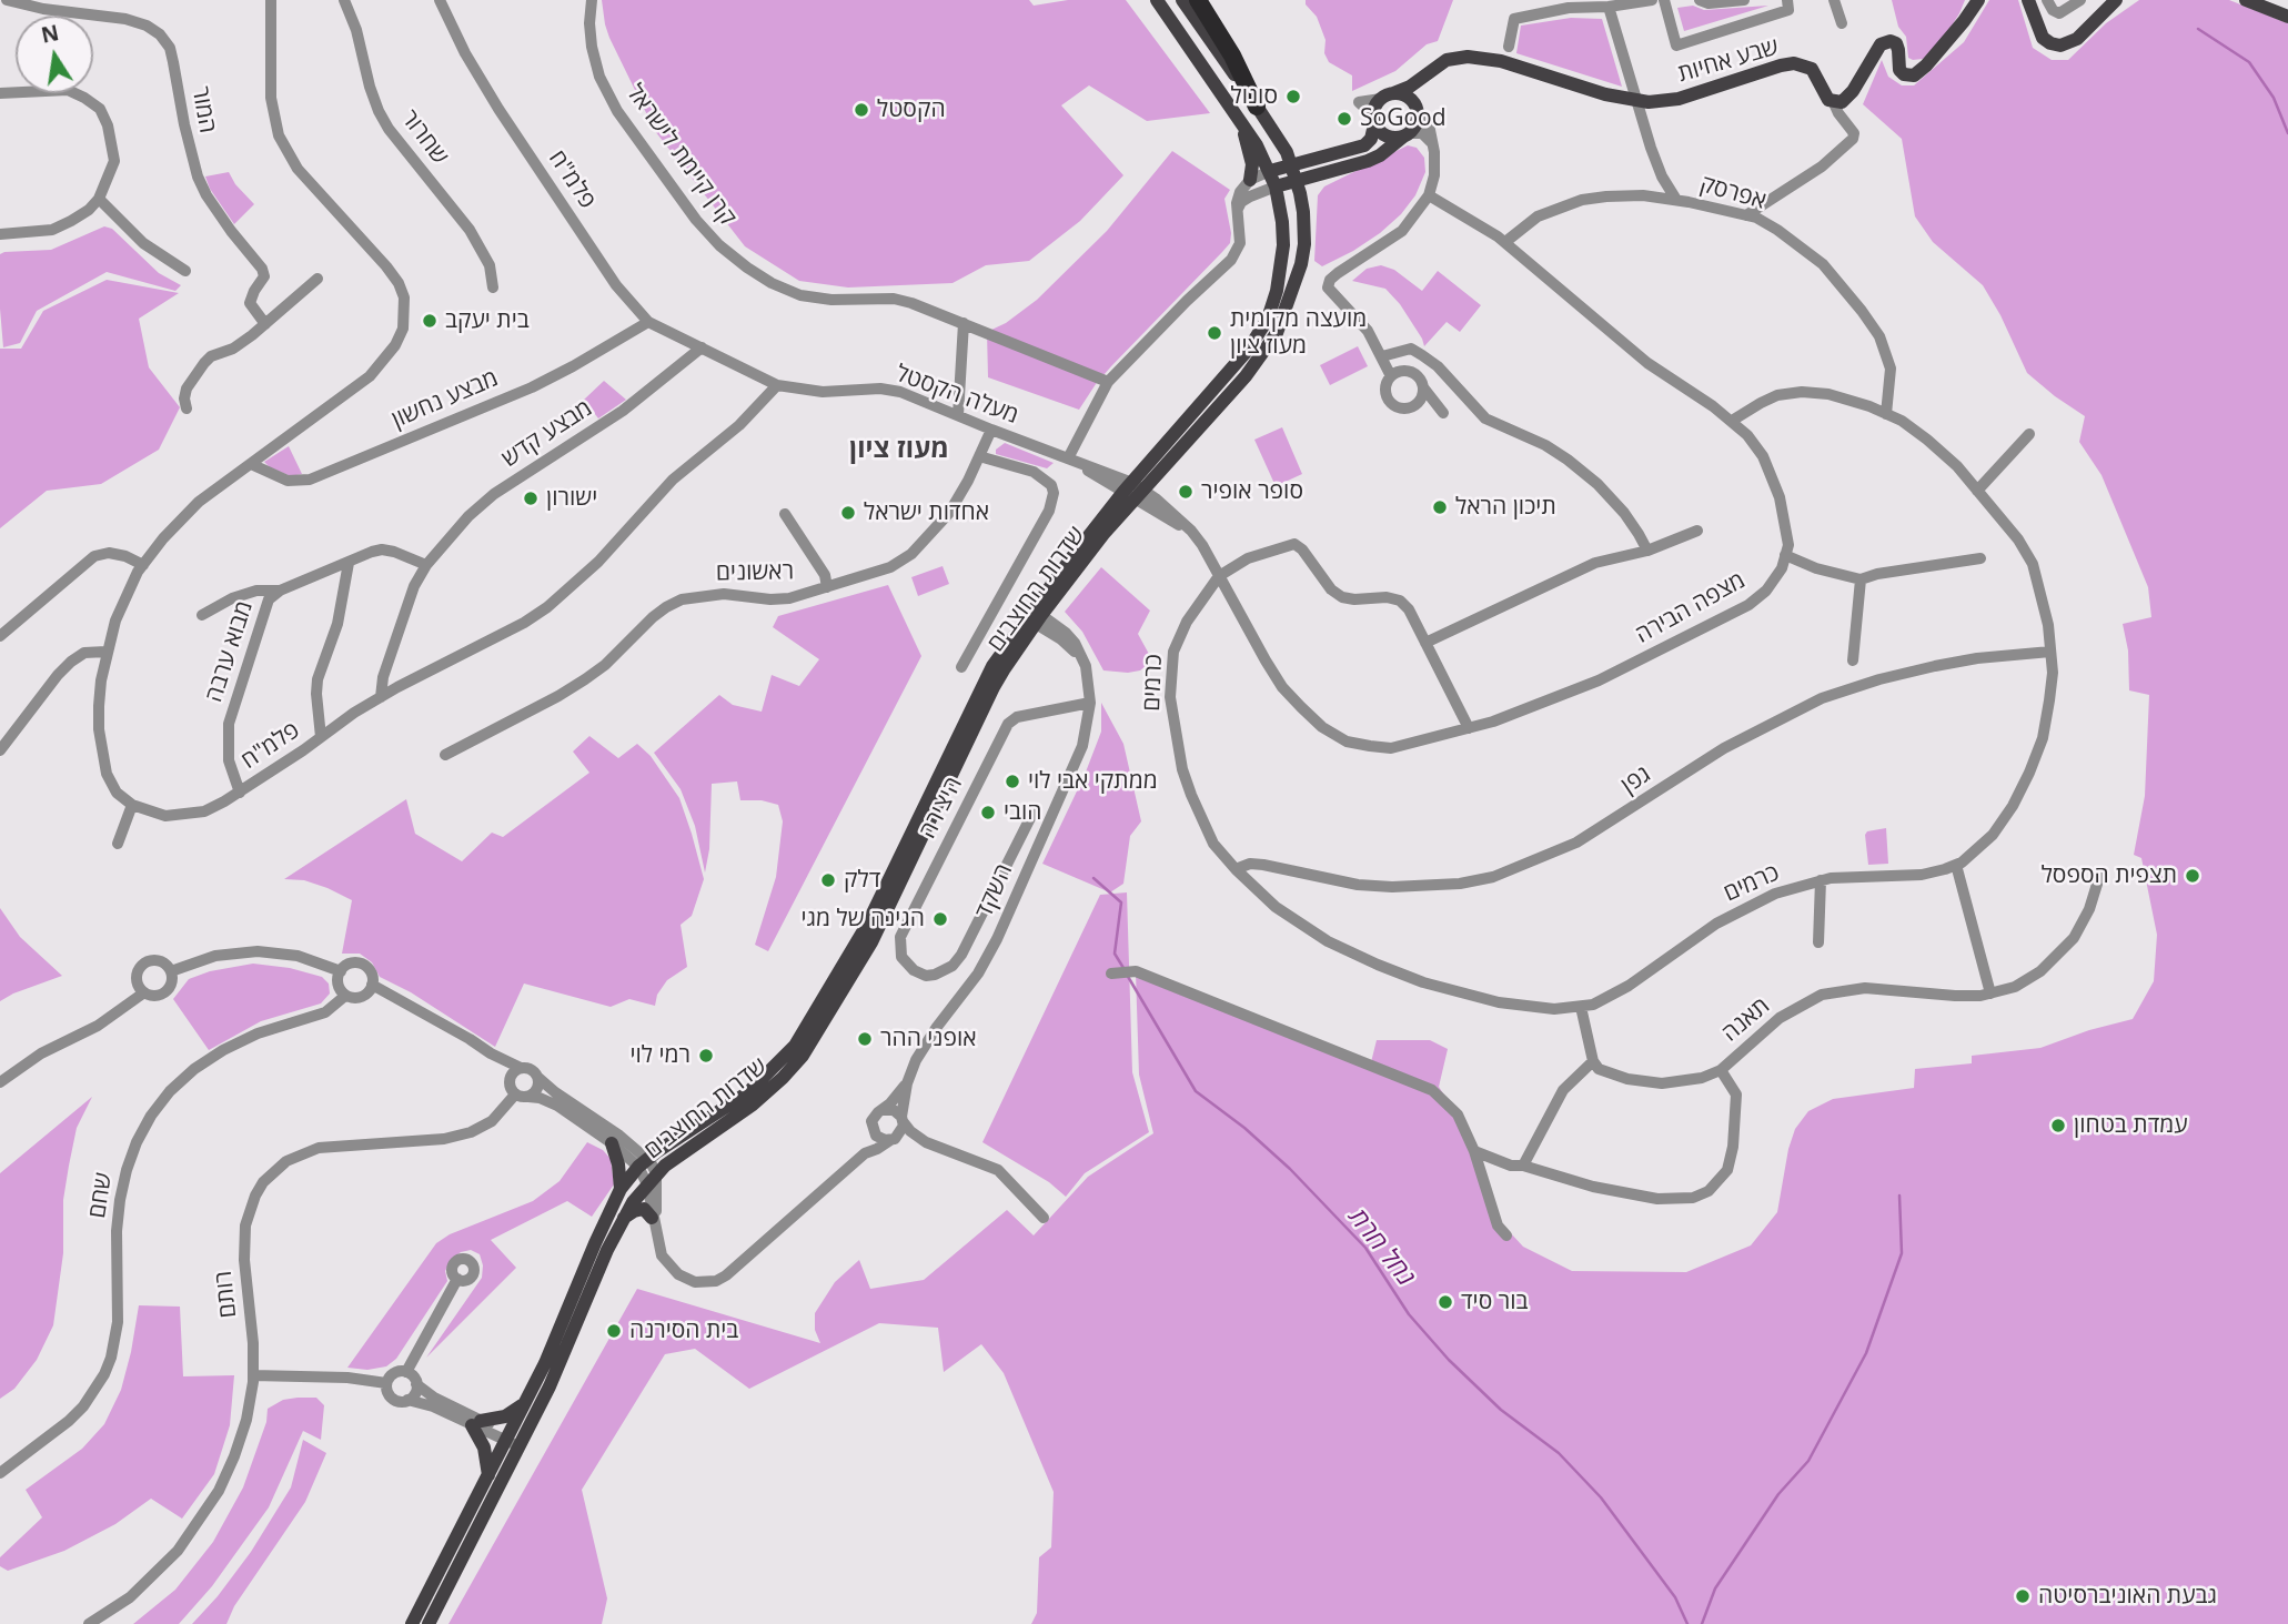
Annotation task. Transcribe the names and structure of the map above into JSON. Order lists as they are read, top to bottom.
{
  "streets": {
    "main road": ["שבע אחיות", "שדרות החוצבים"],
    "street": [
      "המור",
      "שחרור",
      "קרן קיימת לישראל",
      "פלמ\"ח",
      "אפרסק",
      "מעלה הקסטל",
      "מבצע נחשון",
      "מבצע קדש",
      "ראשונים",
      "מצפה הבירה",
      "מבוא ערבה",
      "כרמים",
      "גפן",
      "היצירה",
      "השקד",
      "תאנה",
      "שחם",
      "רותם"
    ]
  },
  "crossings": [
    ["פלמ\"ח", "מעלה הקסטל"],
    ["פלמ\"ח", "מבצע נחשון"],
    ["פלמ\"ח", "מבצע קדש"],
    ["פלמ\"ח", "מבוא ערבה"],
    ["אפרסק", "מצפה הבירה"],
    ["אפרסק", "כרמים"],
    ["מעלה הקסטל", "ראשונים"],
    ["מעלה הקסטל", "שדרות החוצבים"],
    ["מעלה הקסטל", "מצפה הבירה"],
    ["מבצע קדש", "מבוא ערבה"],
    ["שדרות החוצבים", "מצפה הבירה"],
    ["מצפה הבירה", "כרמים"],
    ["כרמים", "גפן"],
    ["היצירה", "השקד"]
  ],
  "districts": ["מעוז ציון"],
  "water": ["נחל חרת"],
  "places": [
    "סונול",
    "הקסטל",
    "SoGood",
    "בית יעקב",
    "מועצה מקומית מעוז ציון",
    "סופר אופיר",
    "ישורון",
    "תיכון הראל",
    "אחדות ישראל",
    "ממתקי אבי לוי",
    "הובי",
    "תצפית הספסל",
    "דלק",
    "הגינה של מגי",
    "אופני ההר",
    "רמי לוי",
    "עמדת בטחון",
    "בור סיד",
    "בית הסירנה",
    "גבעת האוניברסיטה"
  ],
  "north": "top"
}
